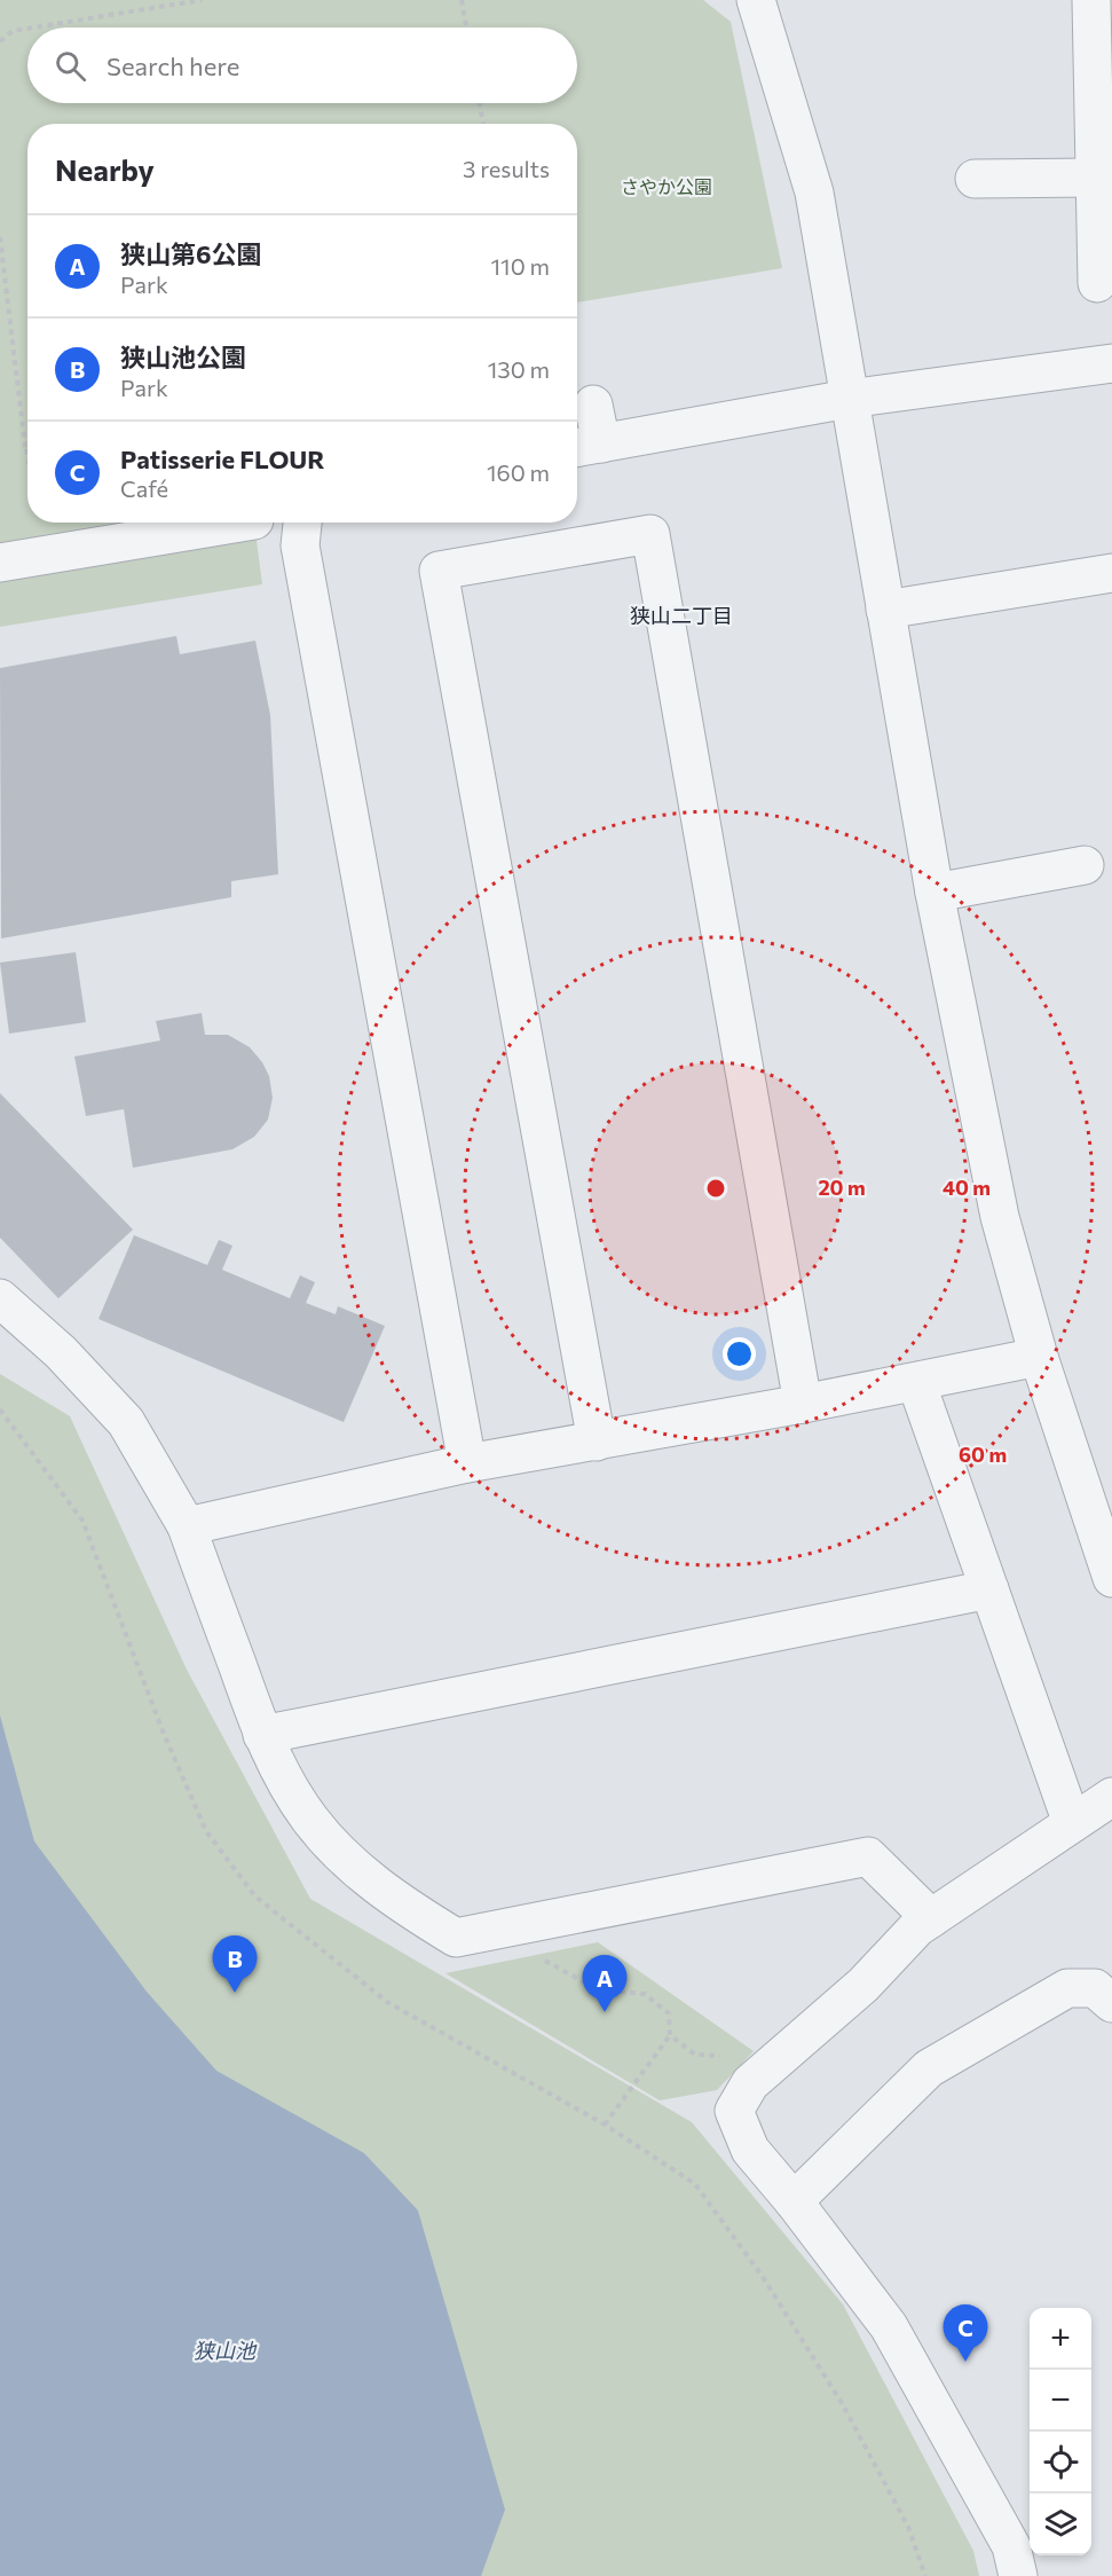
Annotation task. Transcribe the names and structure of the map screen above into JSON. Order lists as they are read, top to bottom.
{
  "districts": ["狭山二丁目"],
  "water": ["狭山池"],
  "parks": ["さやか公園"],
  "page": {
    "search": "Search here",
    "heading": ["Nearby", "3 results"],
    "list": [
      {
        "mark": "A",
        "name": "狭山第6公園",
        "note": "Park",
        "value": "110 m"
      },
      {
        "mark": "B",
        "name": "狭山池公園",
        "note": "Park",
        "value": "130 m"
      },
      {
        "mark": "C",
        "name": "Patisserie FLOUR",
        "note": "Café",
        "value": "160 m"
      }
    ],
    "pins": ["B", "A", "C"],
    "map_buttons": ["+", "−"]
  },
  "rings": ["20 m", "40 m", "60 m"]
}
